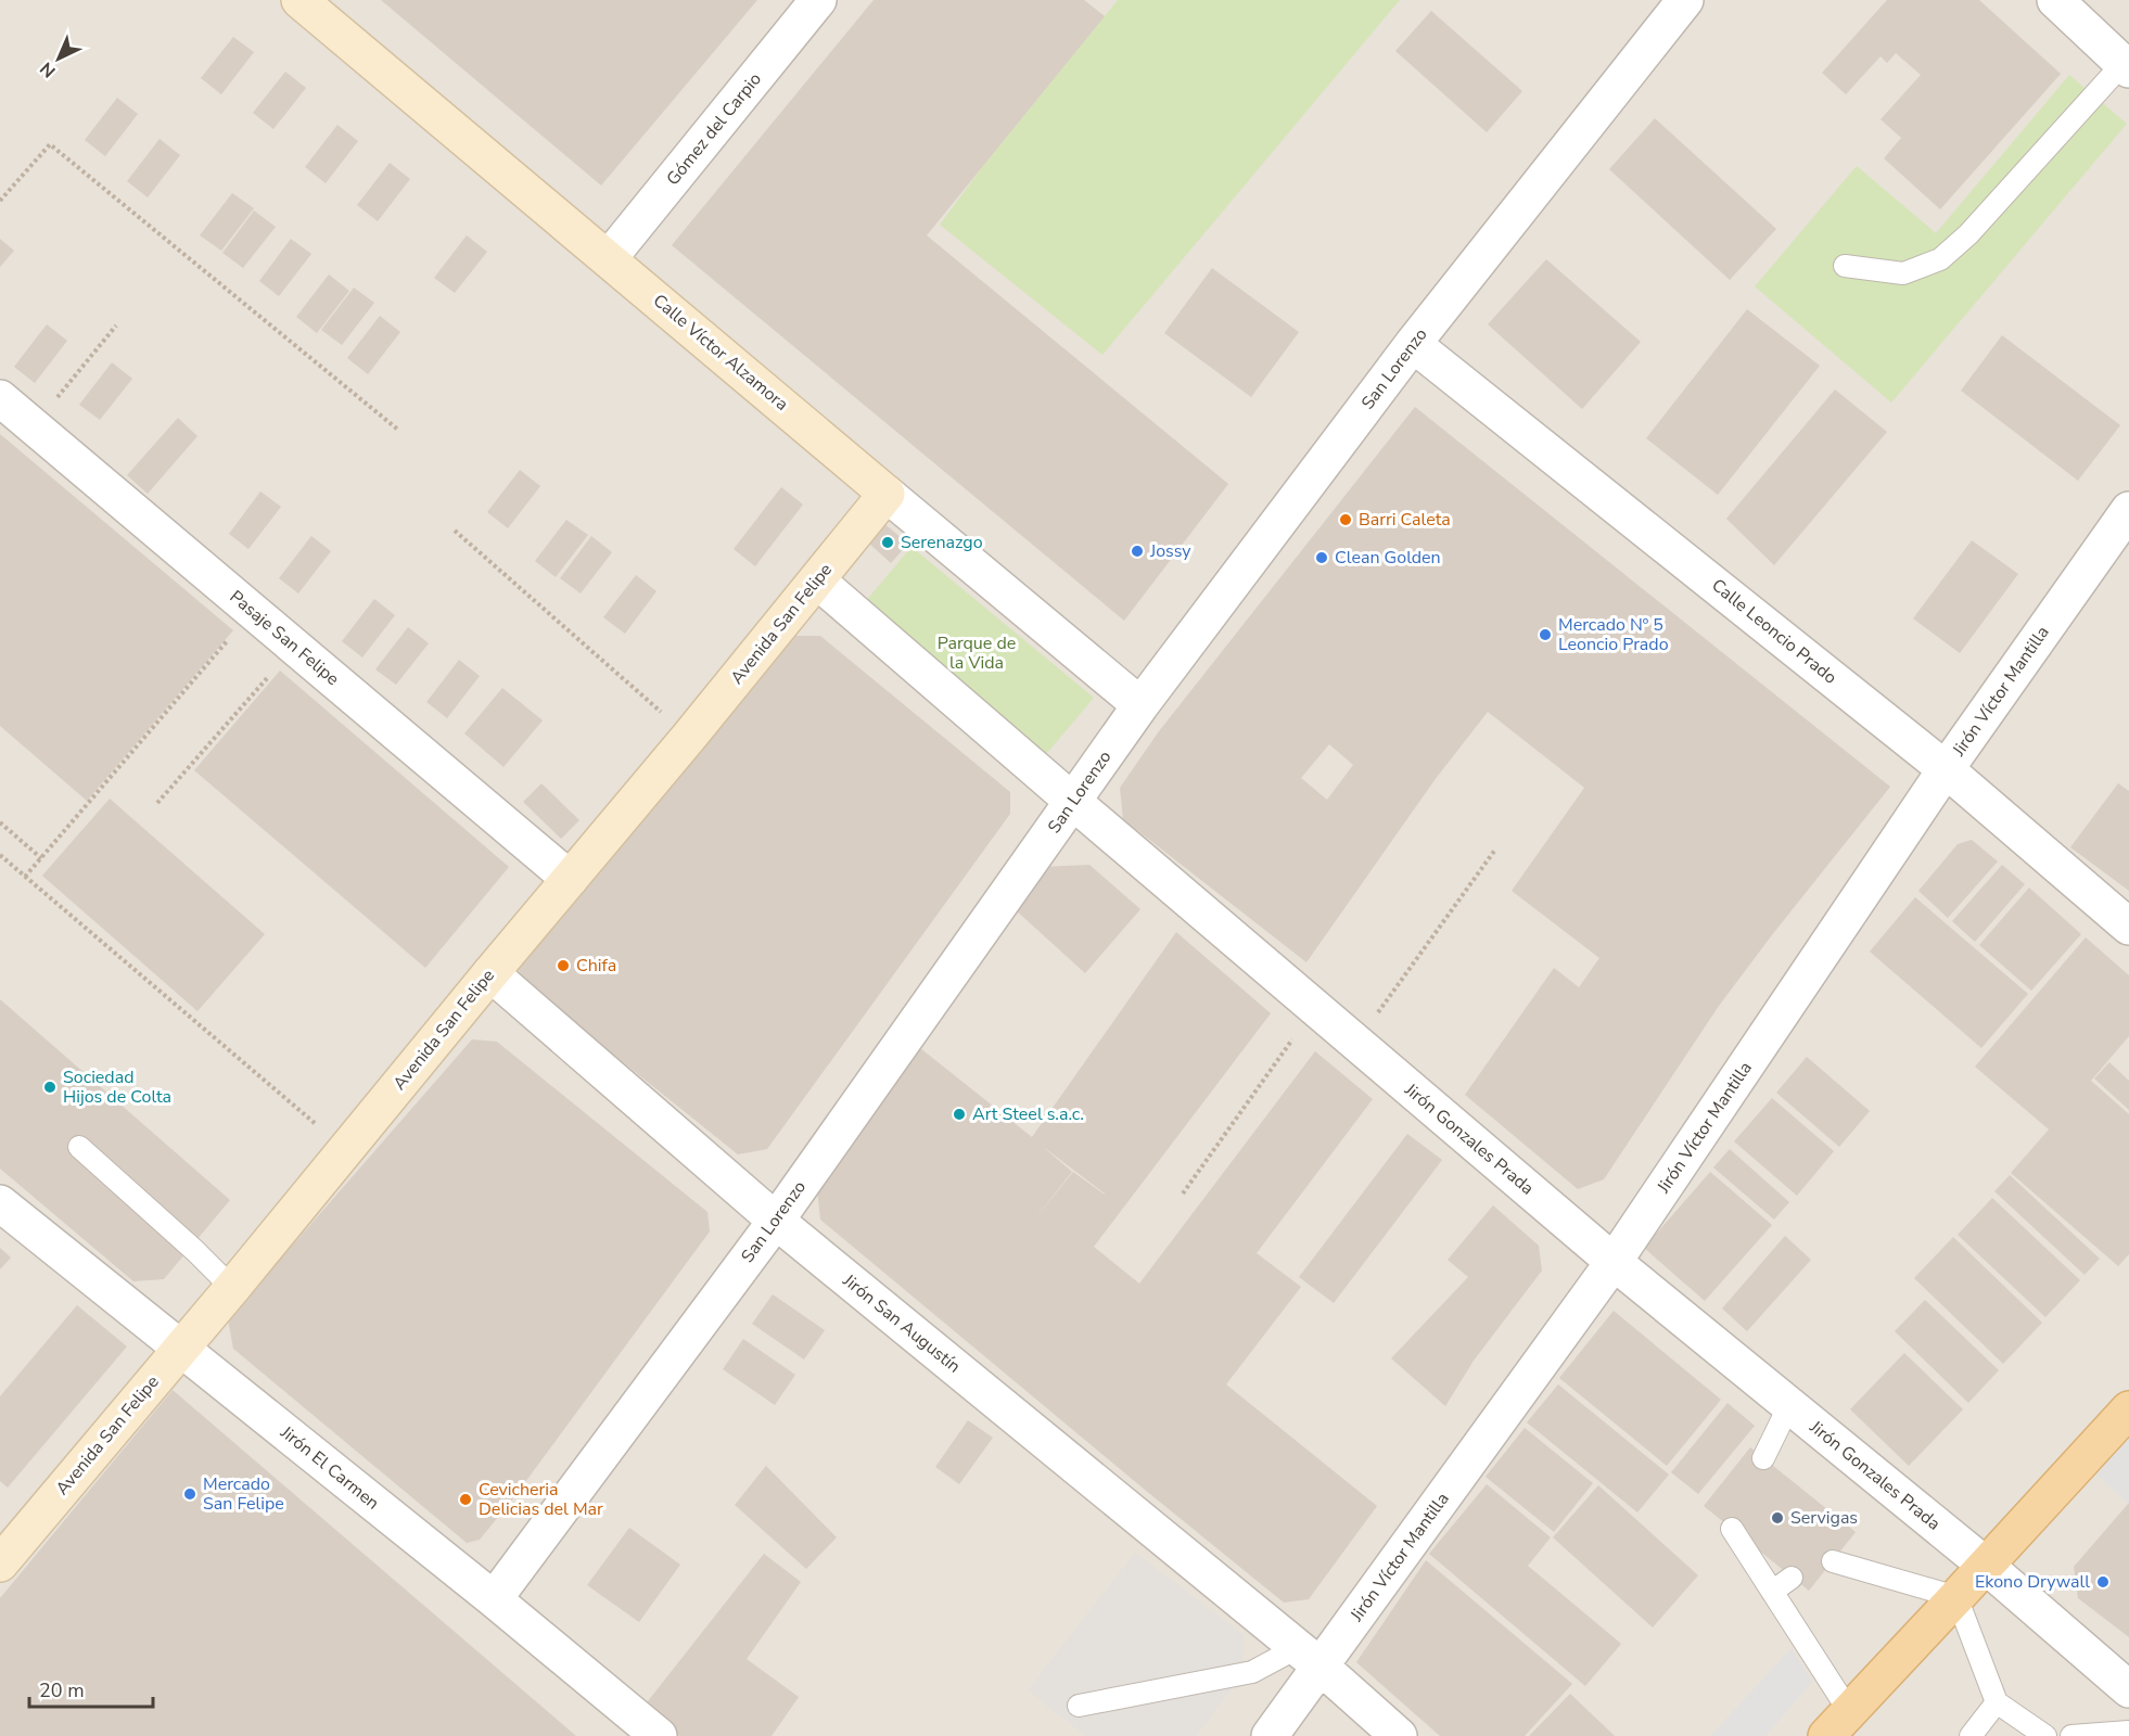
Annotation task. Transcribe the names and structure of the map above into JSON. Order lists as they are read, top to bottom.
{
  "streets": {
    "street": [
      "Gómez del Carpio",
      "Calle Víctor Alzamora",
      "San Lorenzo",
      "Avenida San Felipe",
      "Calle Leoncio Prado",
      "Pasaje San Felipe",
      "Jirón Víctor Mantilla",
      "Jirón Gonzales Prada",
      "Jirón San Augustín",
      "Jirón El Carmen"
    ]
  },
  "crossings": [
    ["Gómez del Carpio", "Calle Víctor Alzamora"],
    ["Calle Víctor Alzamora", "San Lorenzo"],
    ["Calle Víctor Alzamora", "Avenida San Felipe"],
    ["San Lorenzo", "Calle Leoncio Prado"],
    ["San Lorenzo", "Jirón Gonzales Prada"],
    ["San Lorenzo", "Jirón San Augustín"],
    ["San Lorenzo", "Jirón El Carmen"],
    ["Avenida San Felipe", "Pasaje San Felipe"],
    ["Avenida San Felipe", "Jirón Gonzales Prada"],
    ["Avenida San Felipe", "Jirón San Augustín"],
    ["Avenida San Felipe", "Jirón El Carmen"],
    ["Calle Leoncio Prado", "Jirón Víctor Mantilla"],
    ["Jirón Víctor Mantilla", "Jirón Gonzales Prada"],
    ["Jirón Víctor Mantilla", "Jirón San Augustín"]
  ],
  "parks": ["Parque de la Vida"],
  "places": [
    "Barri Caleta",
    "Serenazgo",
    "Jossy",
    "Clean Golden",
    "Mercado Nº 5 Leoncio Prado",
    "Chifa",
    "Sociedad Hijos de Colta",
    "Art Steel s.a.c.",
    "Mercado San Felipe",
    "Cevicheria Delicias del Mar",
    "Servigas",
    "Ekono Drywall"
  ],
  "scale_bar": "20 m",
  "north": "bottom left"
}
